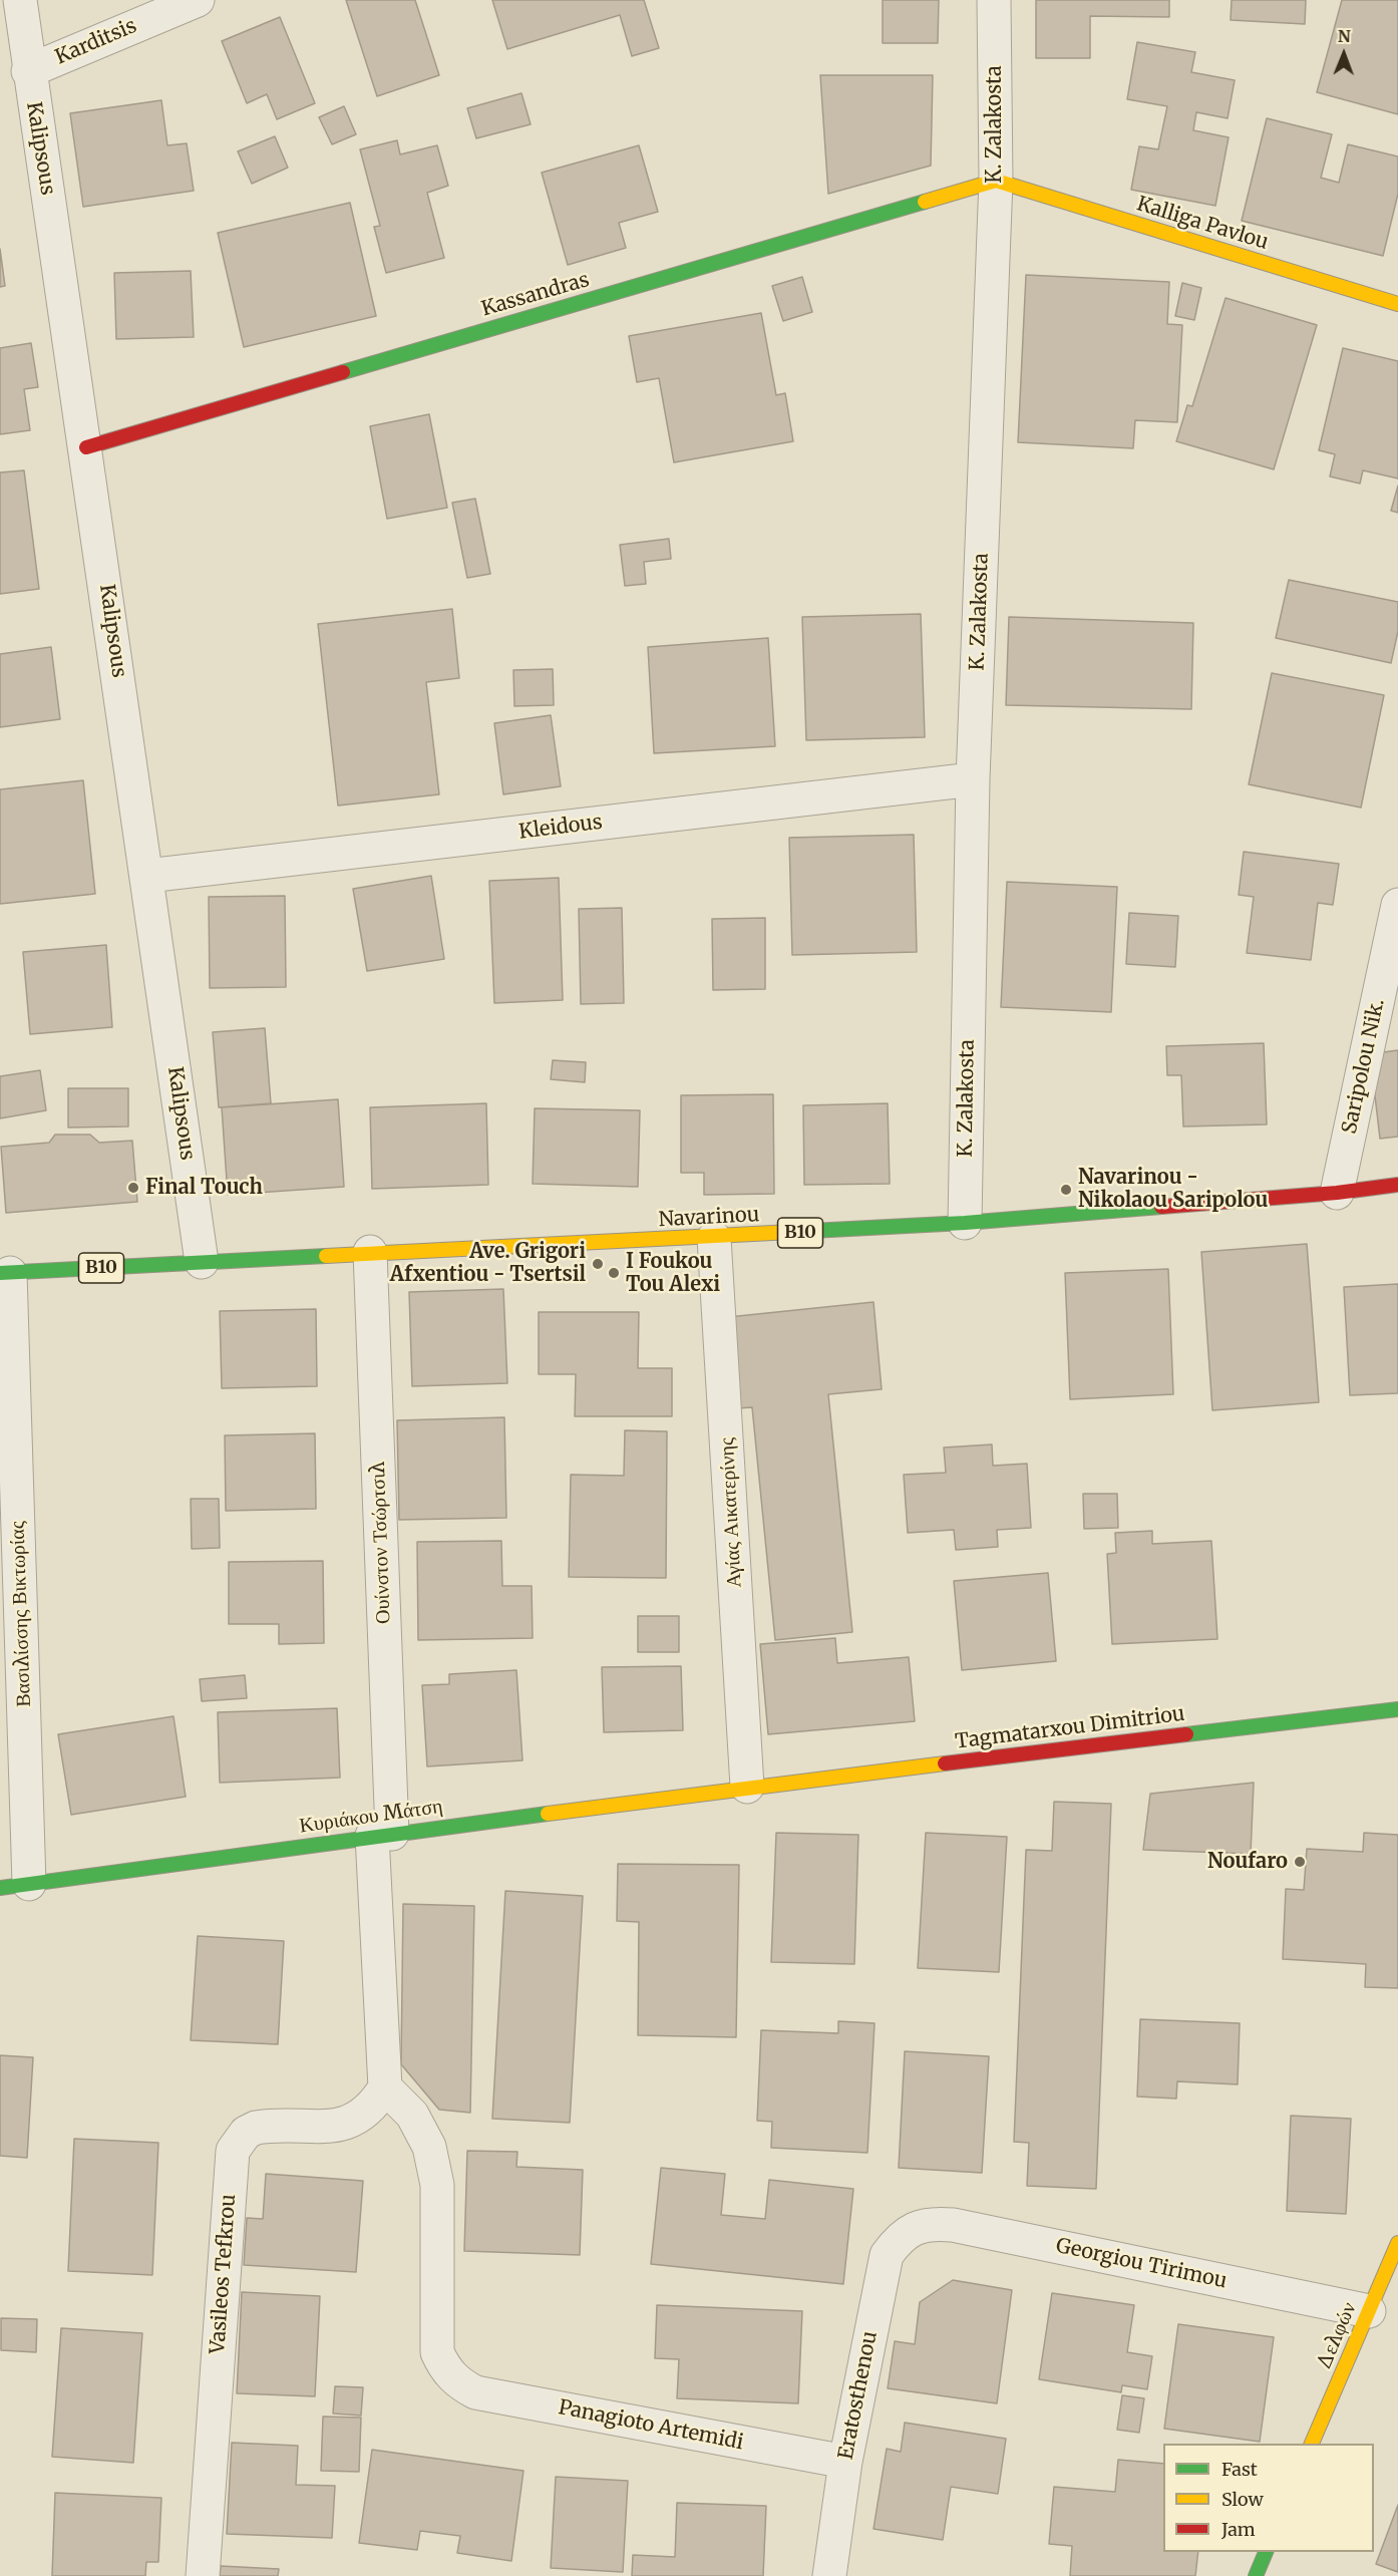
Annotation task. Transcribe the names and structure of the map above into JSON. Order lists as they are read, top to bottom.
{
  "streets": {
    "main road": [
      "Kalliga Pavlou",
      "Kassandras",
      "Navarinou",
      "B10",
      "Tagmatarxou Dimitriou",
      "Κυριάκου Μάτση",
      "Δελφών"
    ],
    "street": [
      "Karditsis",
      "K. Zalakosta",
      "Kalipsous",
      "Kleidous",
      "Saripolou Nik.",
      "Αγίας Αικατερίνης",
      "Ουίνστον Τσώρτσιλ",
      "Βασιλίσσης Βικτωρίας",
      "Georgiou Tirimou",
      "Vasileos Tefkrou",
      "Eratosthenou",
      "Panagioto Artemidi"
    ]
  },
  "crossings": [
    ["Karditsis", "Kalipsous"],
    ["K. Zalakosta", "Kalliga Pavlou"],
    ["K. Zalakosta", "Kassandras"],
    ["K. Zalakosta", "Kleidous"],
    ["K. Zalakosta", "Navarinou"],
    ["Kalipsous", "Kassandras"],
    ["Kalipsous", "Kleidous"],
    ["Kalipsous", "Navarinou"],
    ["Kalipsous", "B10"],
    ["Kalliga Pavlou", "Kassandras"],
    ["Saripolou Nik.", "Navarinou"],
    ["Navarinou", "B10"],
    ["Navarinou", "Αγίας Αικατερίνης"],
    ["Navarinou", "Ουίνστον Τσώρτσιλ"],
    ["B10", "Βασιλίσσης Βικτωρίας"],
    ["Αγίας Αικατερίνης", "Tagmatarxou Dimitriou"],
    ["Αγίας Αικατερίνης", "Κυριάκου Μάτση"],
    ["Ουίνστον Τσώρτσιλ", "Κυριάκου Μάτση"],
    ["Βασιλίσσης Βικτωρίας", "Κυριάκου Μάτση"],
    ["Tagmatarxou Dimitriou", "Κυριάκου Μάτση"],
    ["Georgiou Tirimou", "Δελφών"],
    ["Georgiou Tirimou", "Eratosthenou"],
    ["Vasileos Tefkrou", "Panagioto Artemidi"],
    ["Eratosthenou", "Panagioto Artemidi"]
  ],
  "places": [
    "Final Touch",
    "Navarinou - Nikolaou Saripolou",
    "Ave. Grigori Afxentiou - Tsertsil",
    "I Foukou Tou Alexi",
    "Noufaro"
  ],
  "legend": ["Fast", "Slow", "Jam"],
  "north": "top"
}
